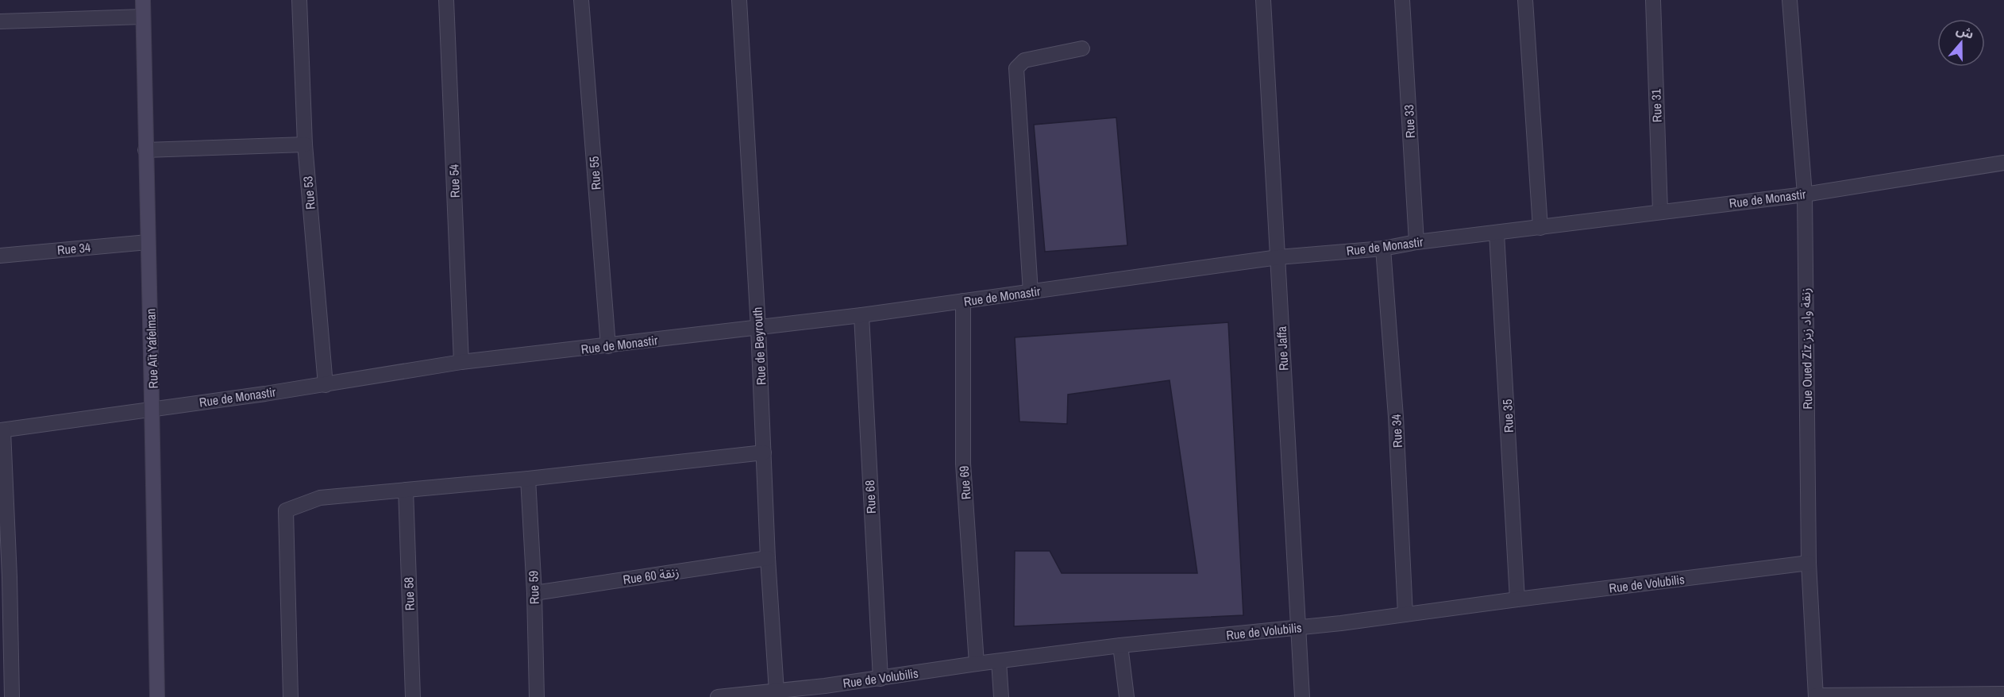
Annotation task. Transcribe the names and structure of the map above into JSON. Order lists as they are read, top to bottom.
{
  "streets": {
    "street": [
      "Rue 31",
      "Rue 33",
      "Rue 55",
      "Rue 54",
      "Rue 53",
      "Rue de Monastir",
      "Rue 34",
      "Rue de Beyrouth",
      "Rue Aït Yafelman",
      "Rue Jaffa",
      "Rue Oued Ziz زنقة واد زيز",
      "Rue 35",
      "Rue 69",
      "Rue 68",
      "Rue 60 زنقة",
      "Rue de Volubilis",
      "Rue 59",
      "Rue 58"
    ]
  },
  "crossings": [
    ["Rue 31", "Rue de Monastir"],
    ["Rue 33", "Rue de Monastir"],
    ["Rue 55", "Rue de Monastir"],
    ["Rue 54", "Rue de Monastir"],
    ["Rue 53", "Rue de Monastir"],
    ["Rue de Monastir", "Rue 34"],
    ["Rue de Monastir", "Rue de Beyrouth"],
    ["Rue de Monastir", "Rue Aït Yafelman"],
    ["Rue de Monastir", "Rue Jaffa"],
    ["Rue de Monastir", "Rue Oued Ziz زنقة واد زيز"],
    ["Rue de Monastir", "Rue 35"],
    ["Rue de Monastir", "Rue 69"],
    ["Rue de Monastir", "Rue 68"],
    ["Rue 34", "Rue Aït Yafelman"],
    ["Rue 34", "Rue de Volubilis"],
    ["Rue de Beyrouth", "Rue 60 زنقة"],
    ["Rue de Beyrouth", "Rue de Volubilis"],
    ["Rue Jaffa", "Rue de Volubilis"],
    ["Rue Oued Ziz زنقة واد زيز", "Rue de Volubilis"],
    ["Rue 35", "Rue de Volubilis"],
    ["Rue 69", "Rue de Volubilis"],
    ["Rue 68", "Rue de Volubilis"],
    ["Rue 60 زنقة", "Rue 59"]
  ],
  "north": "top"
}
